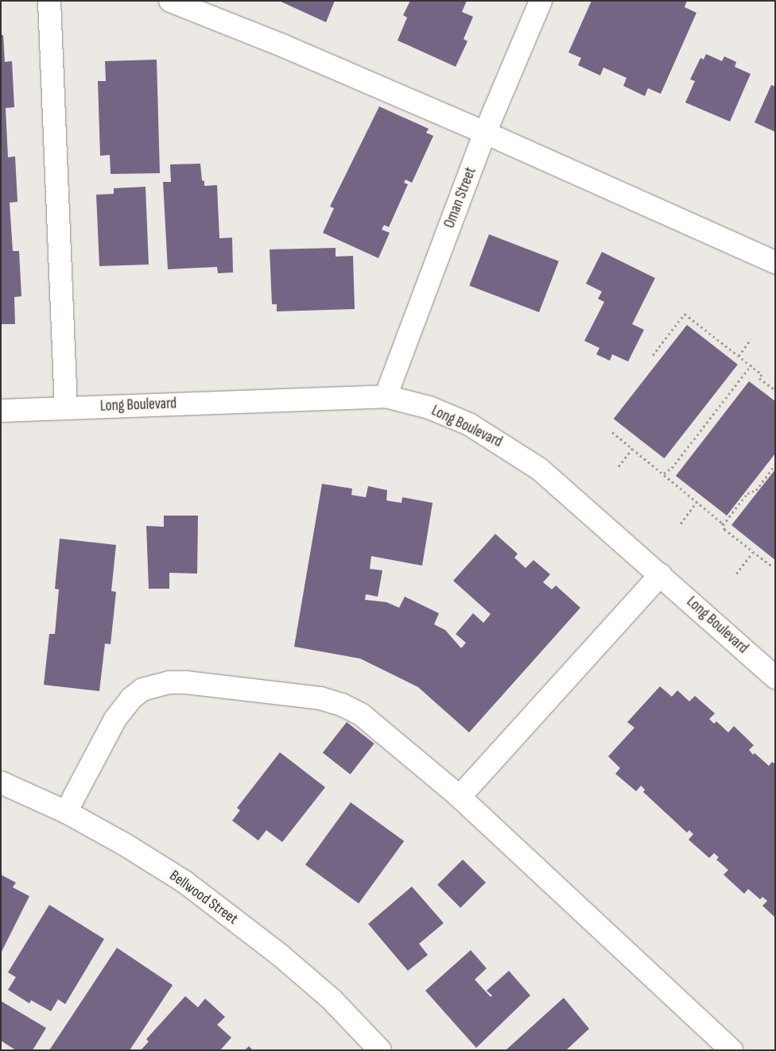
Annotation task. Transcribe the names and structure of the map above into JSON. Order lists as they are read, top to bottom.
{
  "streets": {
    "street": ["Oman Street", "Long Boulevard", "Bellwood Street"]
  },
  "crossings": [
    ["Oman Street", "Long Boulevard"]
  ]
}
